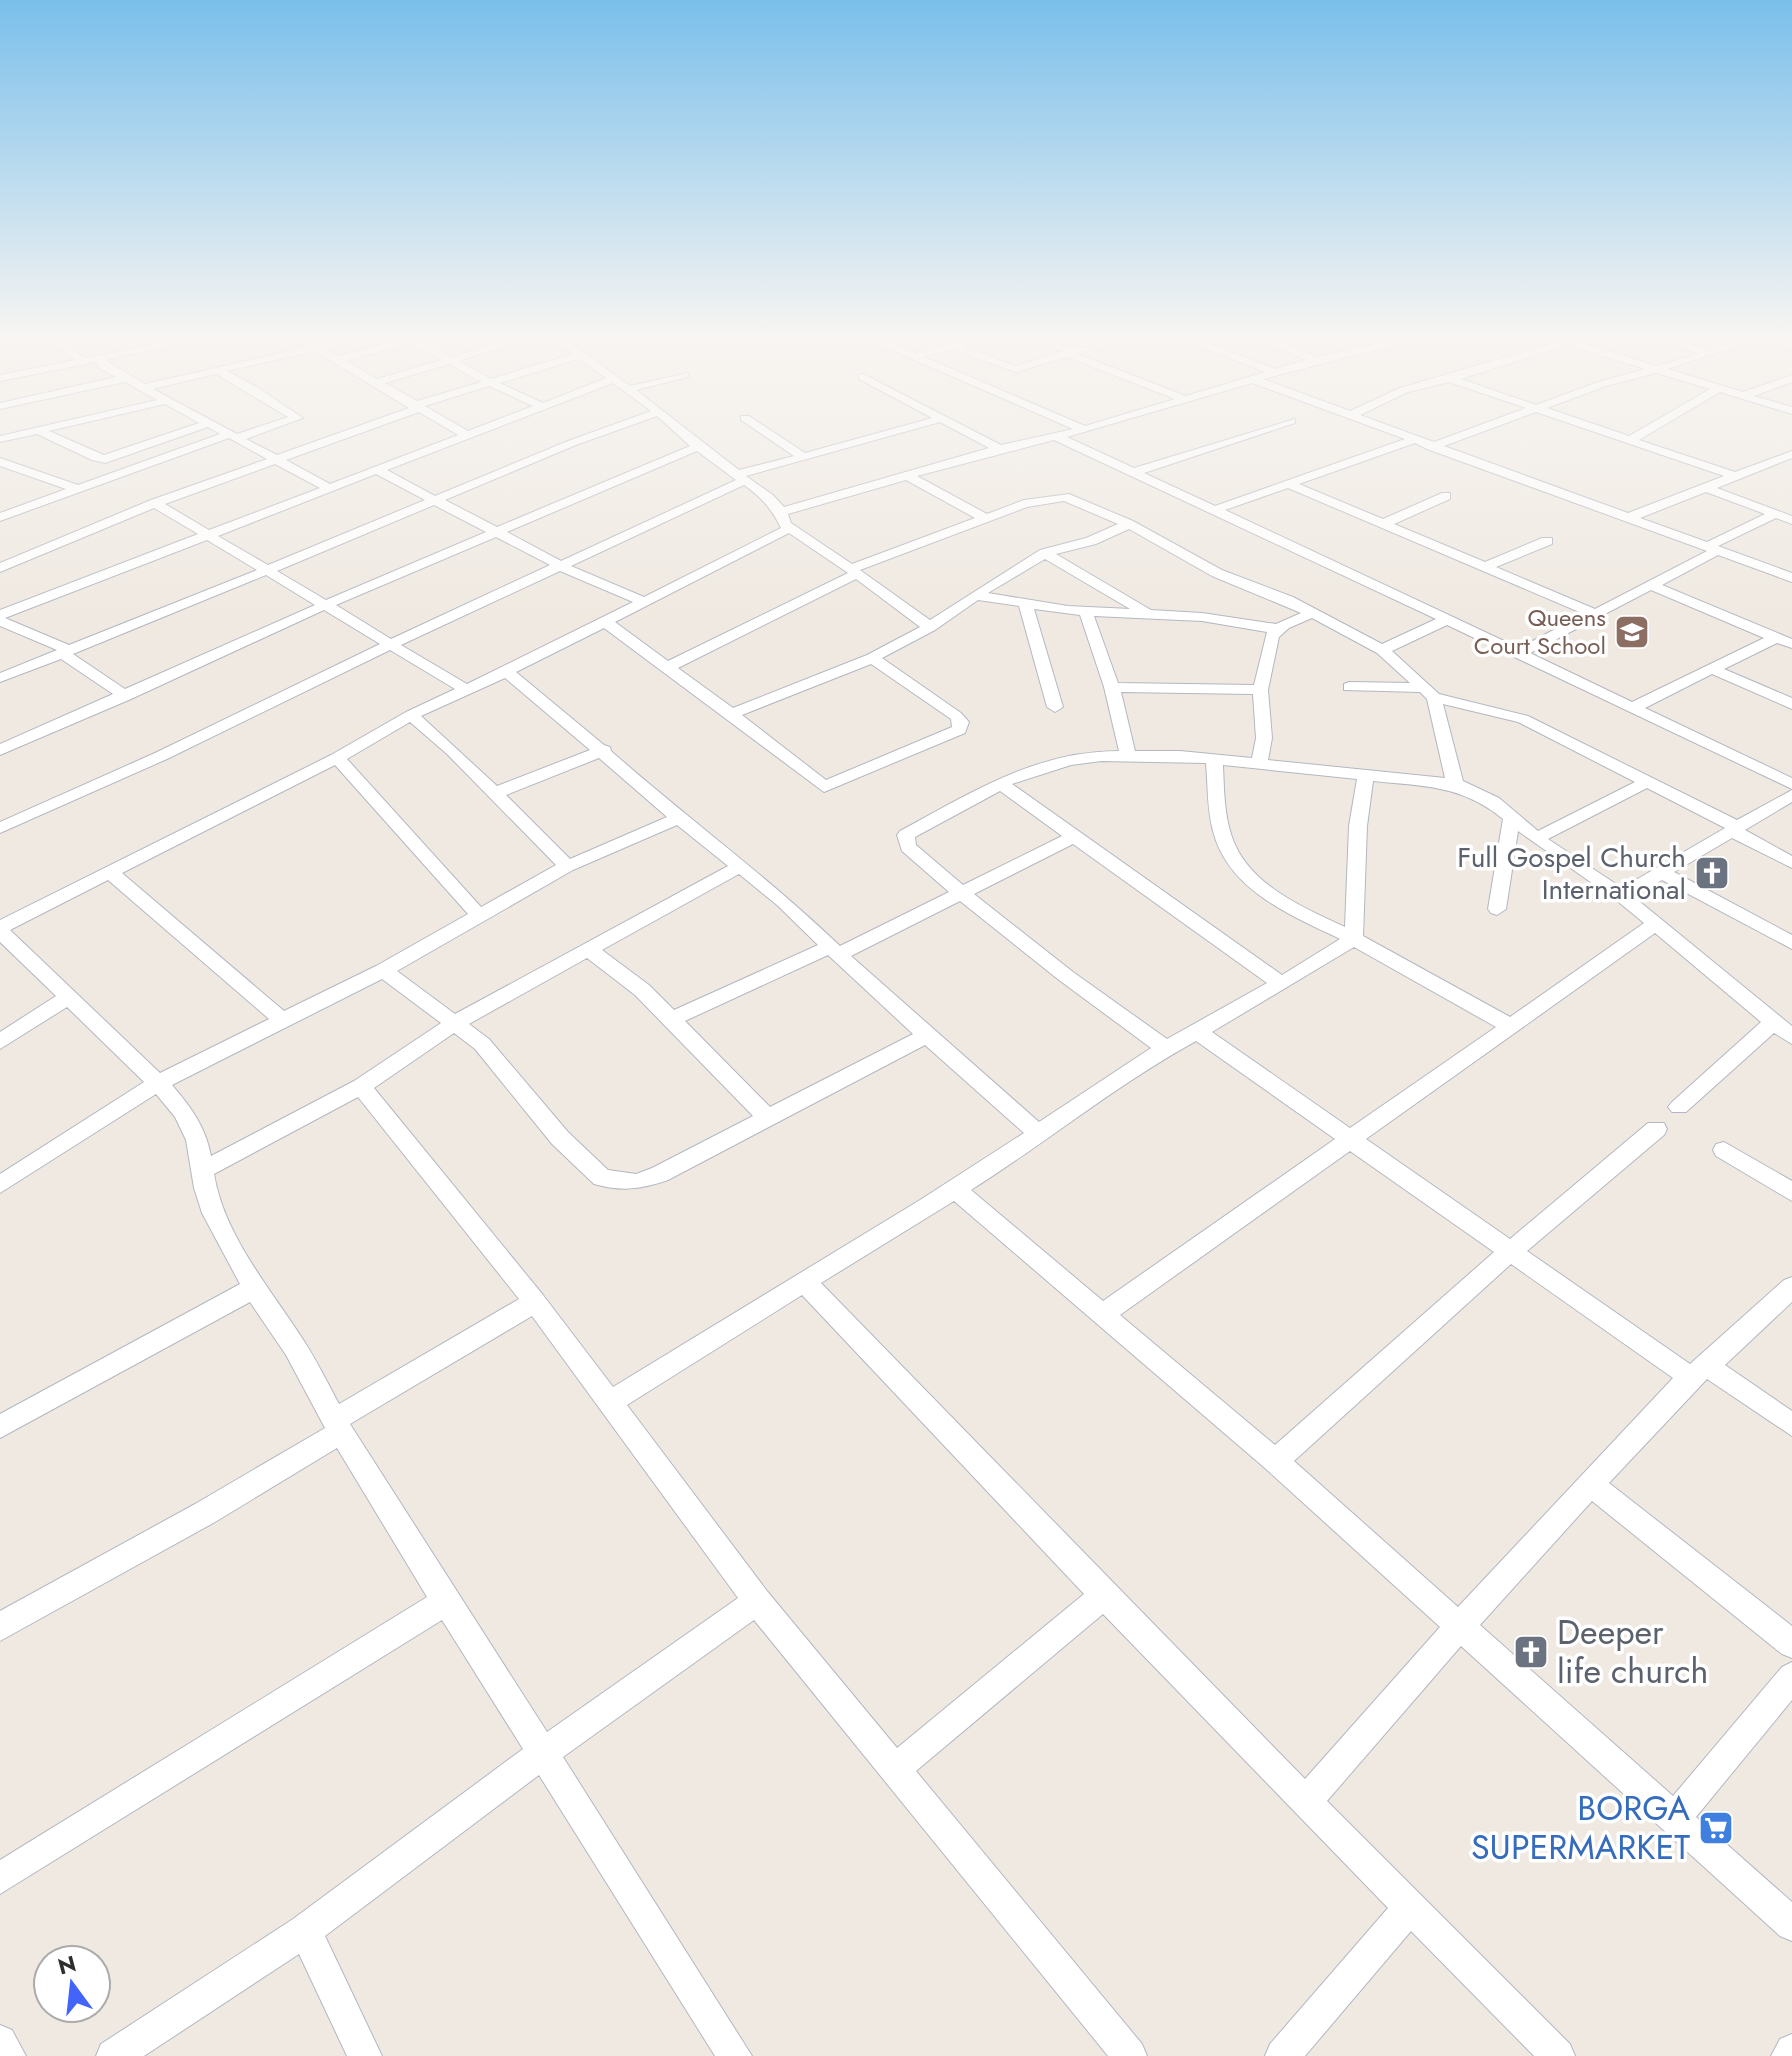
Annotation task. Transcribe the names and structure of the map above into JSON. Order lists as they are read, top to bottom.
{
  "places": {
    "school or university": ["Queens Court School"],
    "church": ["Full Gospel Church International", "Deeper life church"],
    "supermarket": ["BORGA SUPERMARKET"]
  },
  "north": "top"
}
